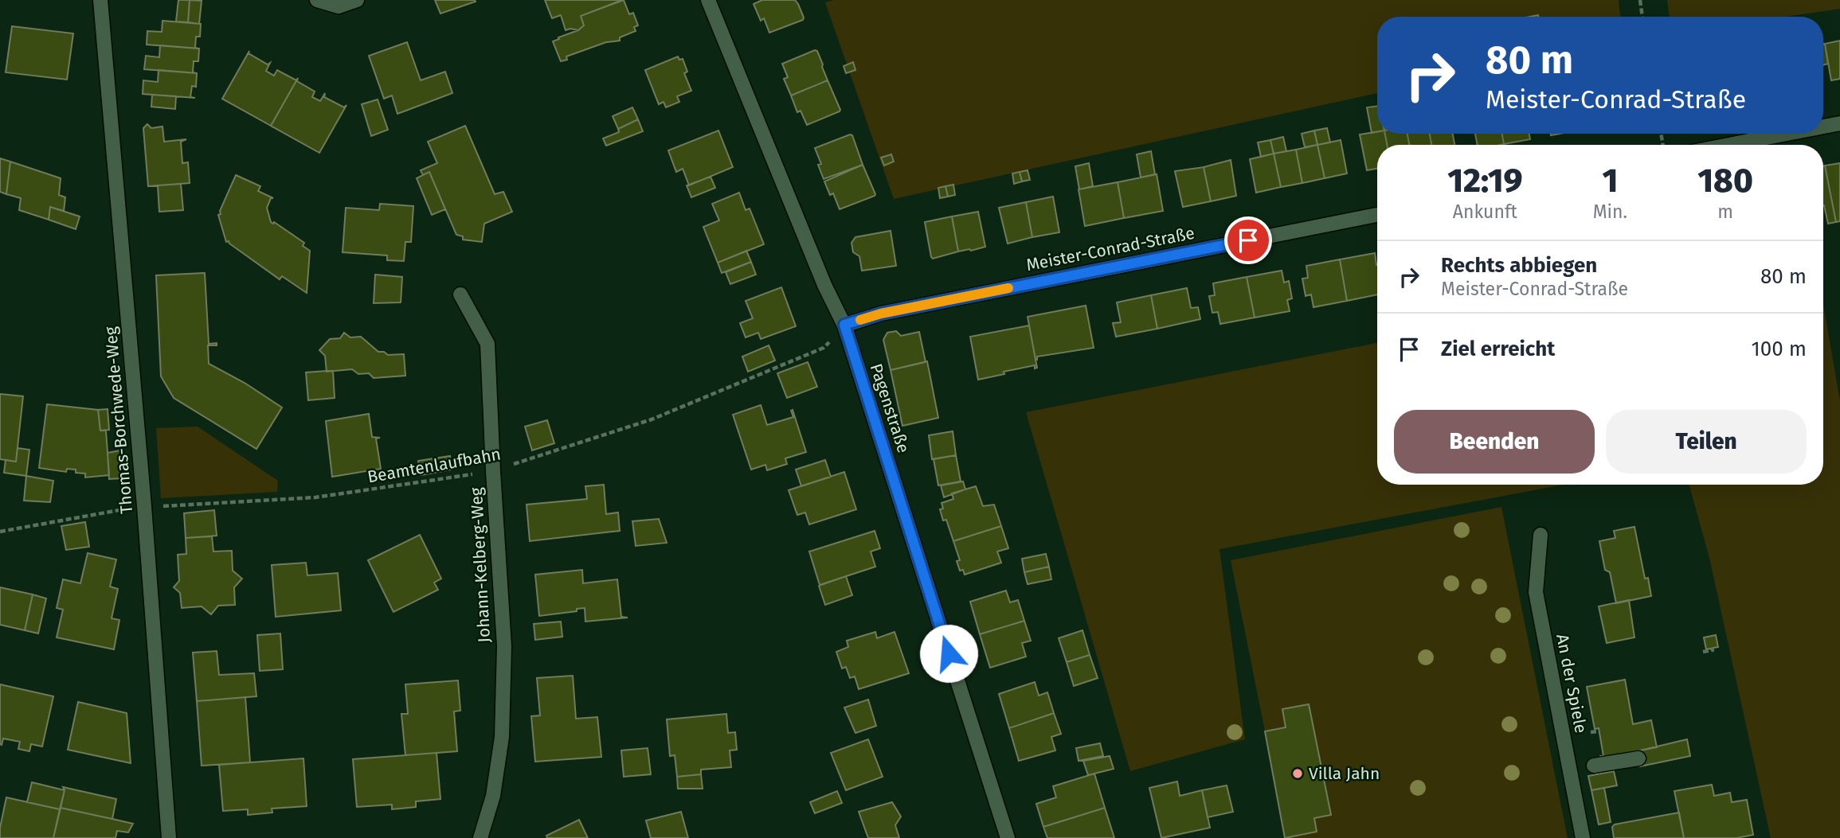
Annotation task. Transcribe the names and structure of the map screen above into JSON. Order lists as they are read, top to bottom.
{
  "streets": {
    "street": [
      "Meister-Conrad-Straße",
      "Pagenstraße",
      "Thomas-Borchwede-Weg",
      "Johann-Kelberg-Weg",
      "An der Spiele"
    ],
    "path": ["Beamtenlaufbahn"]
  },
  "crossings": [
    ["Meister-Conrad-Straße", "Pagenstraße"],
    ["Meister-Conrad-Straße", "Beamtenlaufbahn"],
    ["Pagenstraße", "Beamtenlaufbahn"],
    ["Thomas-Borchwede-Weg", "Beamtenlaufbahn"],
    ["Beamtenlaufbahn", "Johann-Kelberg-Weg"]
  ],
  "places": ["Villa Jahn"],
  "page": {
    "turn": ["80 m", "Meister-Conrad-Straße"],
    "eta": [
      "12:19",
      "Ankunft",
      "1",
      "Min.",
      "180",
      "m"
    ],
    "list": [
      {
        "name": "Rechts abbiegen",
        "note": "Meister-Conrad-Straße",
        "value": "80 m"
      },
      {
        "name": "Ziel erreicht",
        "value": "100 m"
      }
    ],
    "buttons": ["Beenden", "Teilen"]
  }
}
